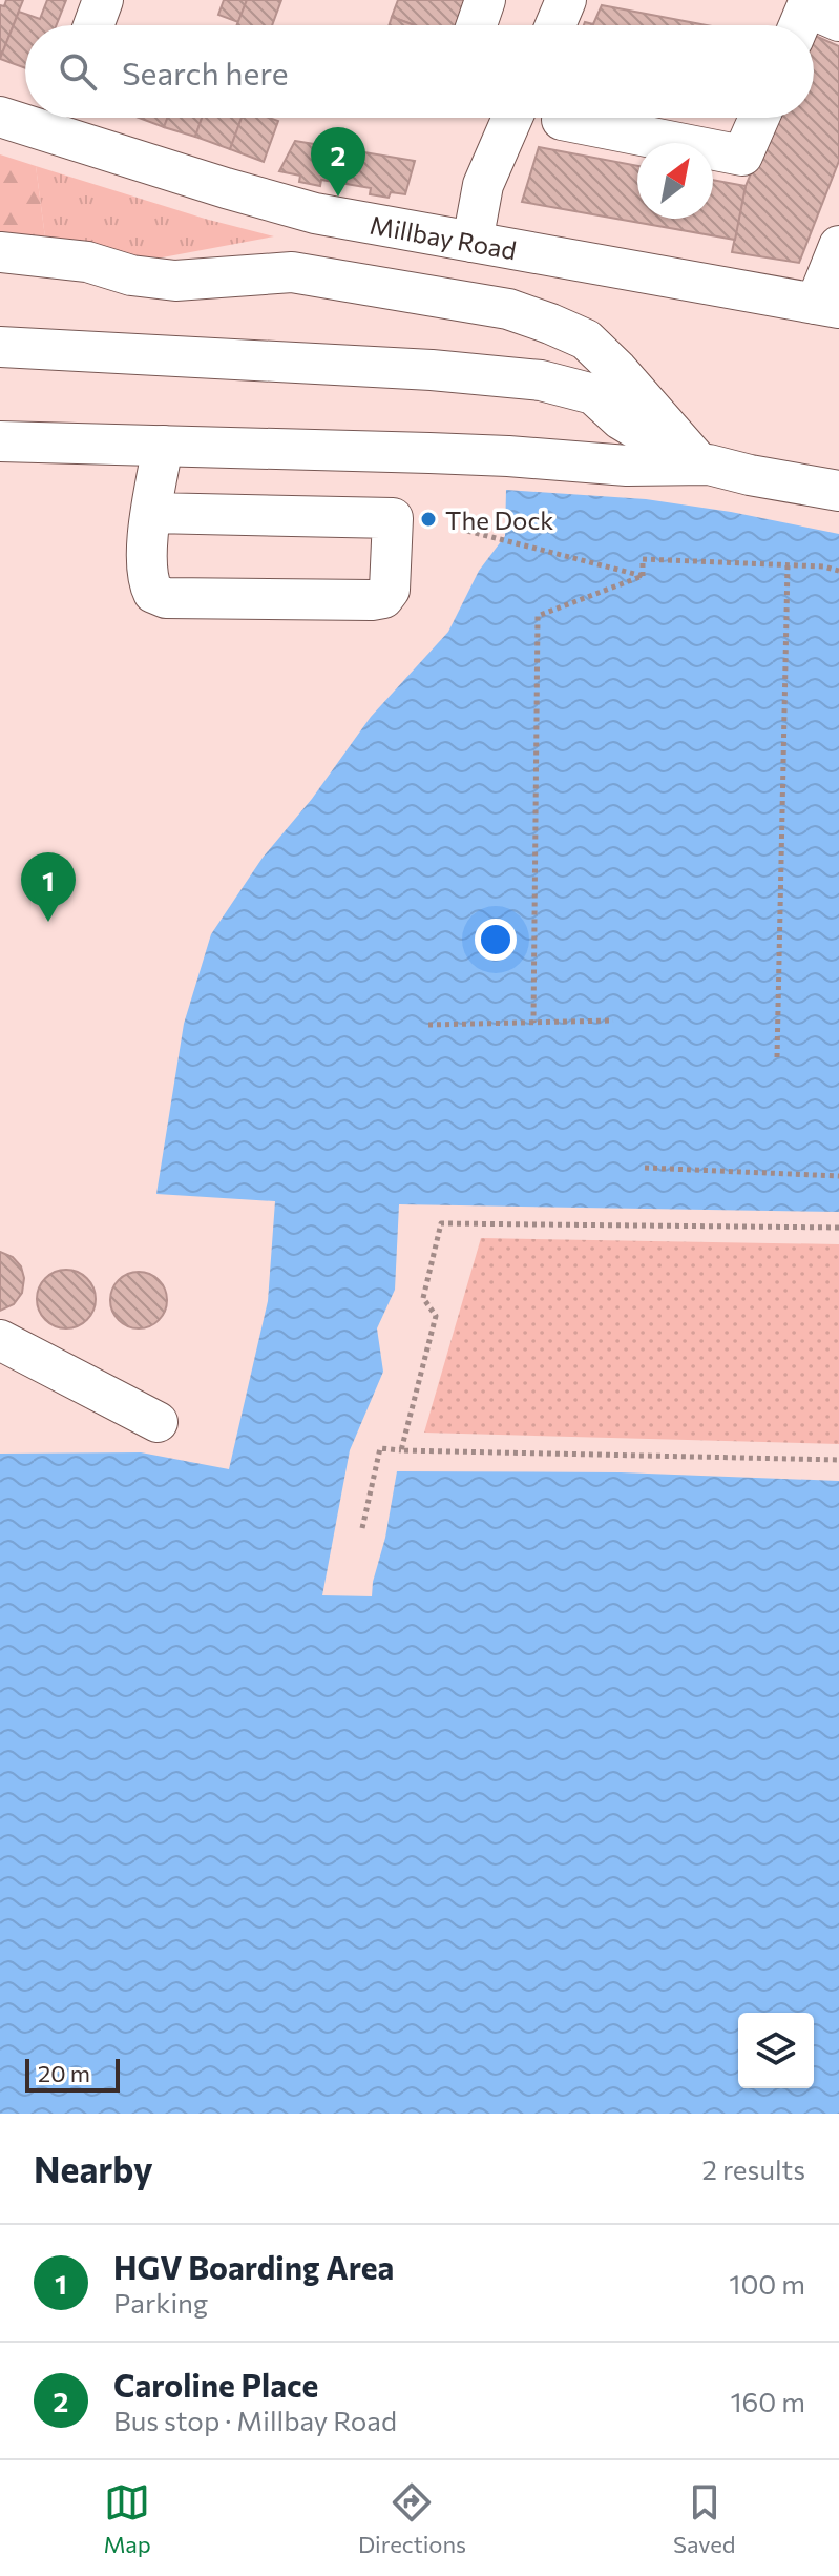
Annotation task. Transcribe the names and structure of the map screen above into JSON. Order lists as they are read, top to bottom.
{
  "streets": {
    "street": ["Millbay Road"]
  },
  "places": ["The Dock"],
  "scale_bar": "20 m",
  "north": "top right",
  "page": {
    "search": "Search here",
    "pins": ["2", "1"],
    "scale": "20 m",
    "heading": ["Nearby", "2 results"],
    "list": [
      {
        "mark": "1",
        "name": "HGV Boarding Area",
        "note": "Parking",
        "value": "100 m"
      },
      {
        "mark": "2",
        "name": "Caroline Place",
        "note": "Bus stop · Millbay Road",
        "value": "160 m"
      }
    ],
    "nav": ["Map", "Directions", "Saved"]
  }
}
